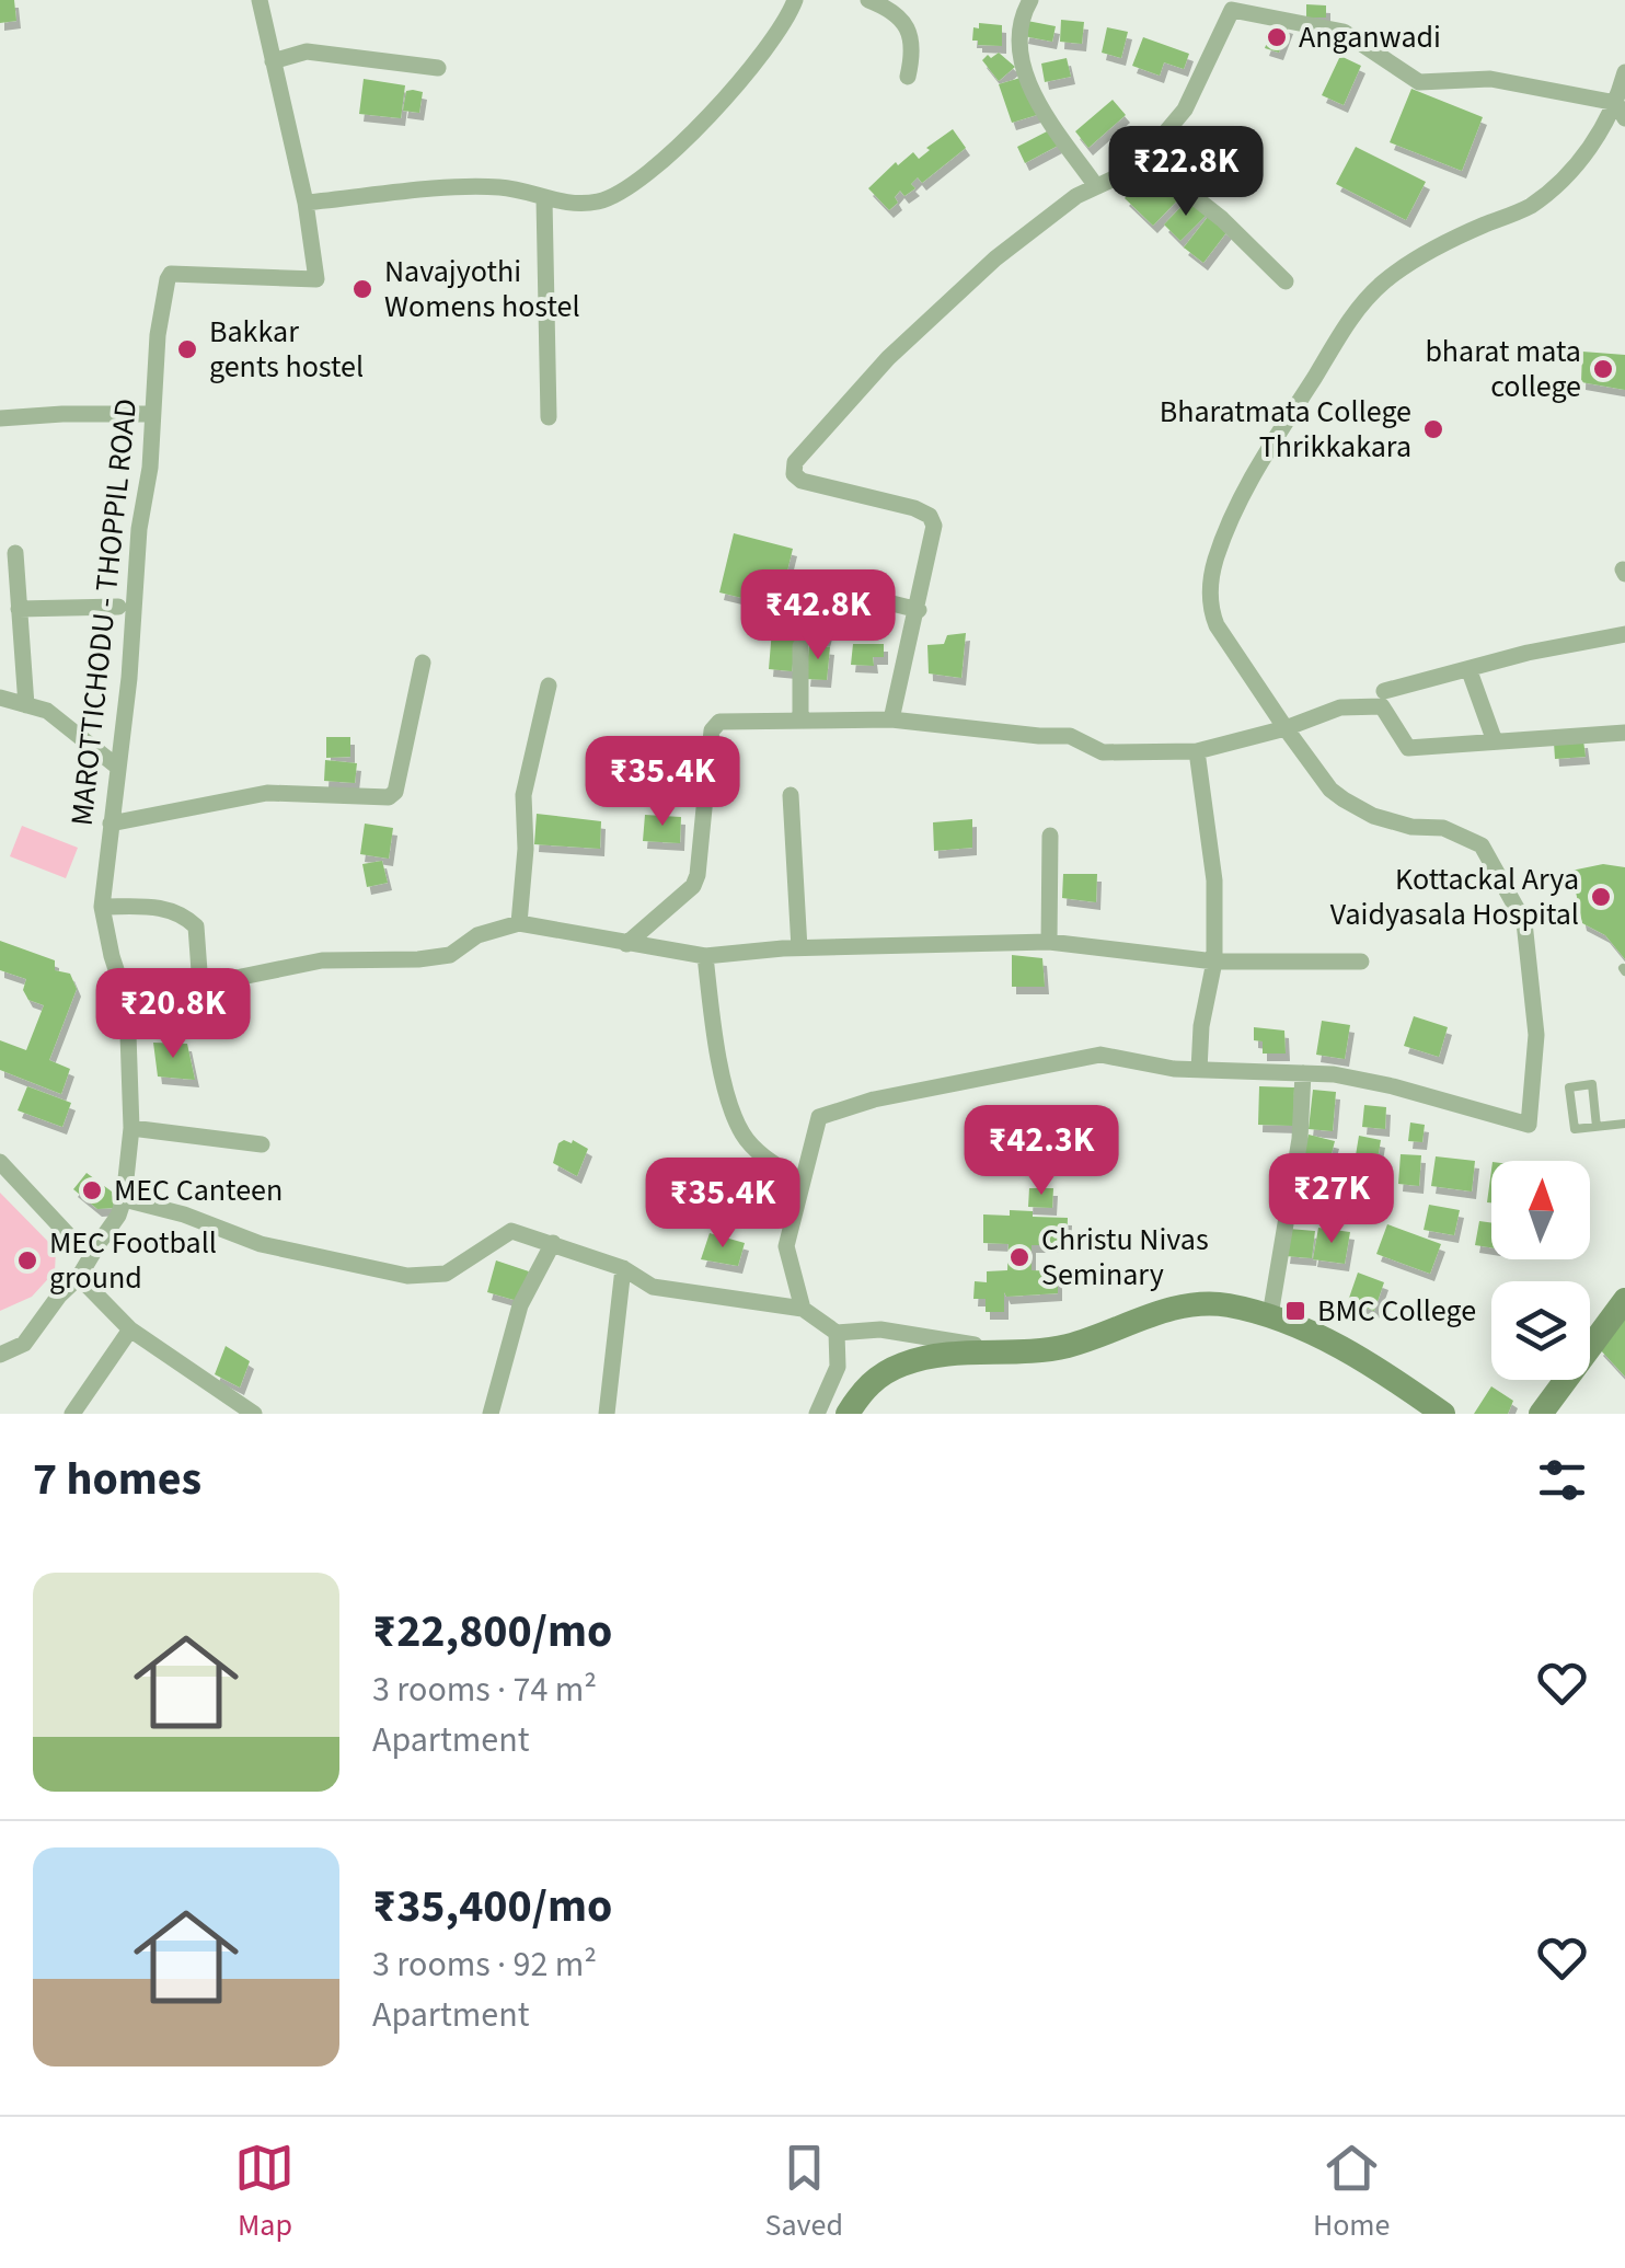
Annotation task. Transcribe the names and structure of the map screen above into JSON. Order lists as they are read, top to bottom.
{
  "streets": {
    "street": ["MAROTTICHODU - THOPPIL ROAD"]
  },
  "places": {
    "other": [
      "Anganwadi",
      "Navajyothi Womens hostel",
      "Bakkar gents hostel",
      "bharat mata college",
      "Bharatmata College Thrikkakara",
      "Kottackal Arya Vaidyasala Hospital",
      "MEC Canteen",
      "Christu Nivas Seminary",
      "MEC Football ground"
    ],
    "transit": ["BMC College"]
  },
  "north": "top",
  "page": {
    "price": [
      "₹22.8K",
      "₹42.8K",
      "₹35.4K",
      "₹20.8K",
      "₹42.3K",
      "₹27K",
      "₹35.4K"
    ],
    "heading": "7 homes",
    "list": [
      {
        "name": "₹22,800/mo",
        "note": "3 rooms · 74 m² · Apartment"
      },
      {
        "name": "₹35,400/mo",
        "note": "3 rooms · 92 m² · Apartment"
      }
    ],
    "tabs": ["Map", "Saved", "Home"]
  }
}
